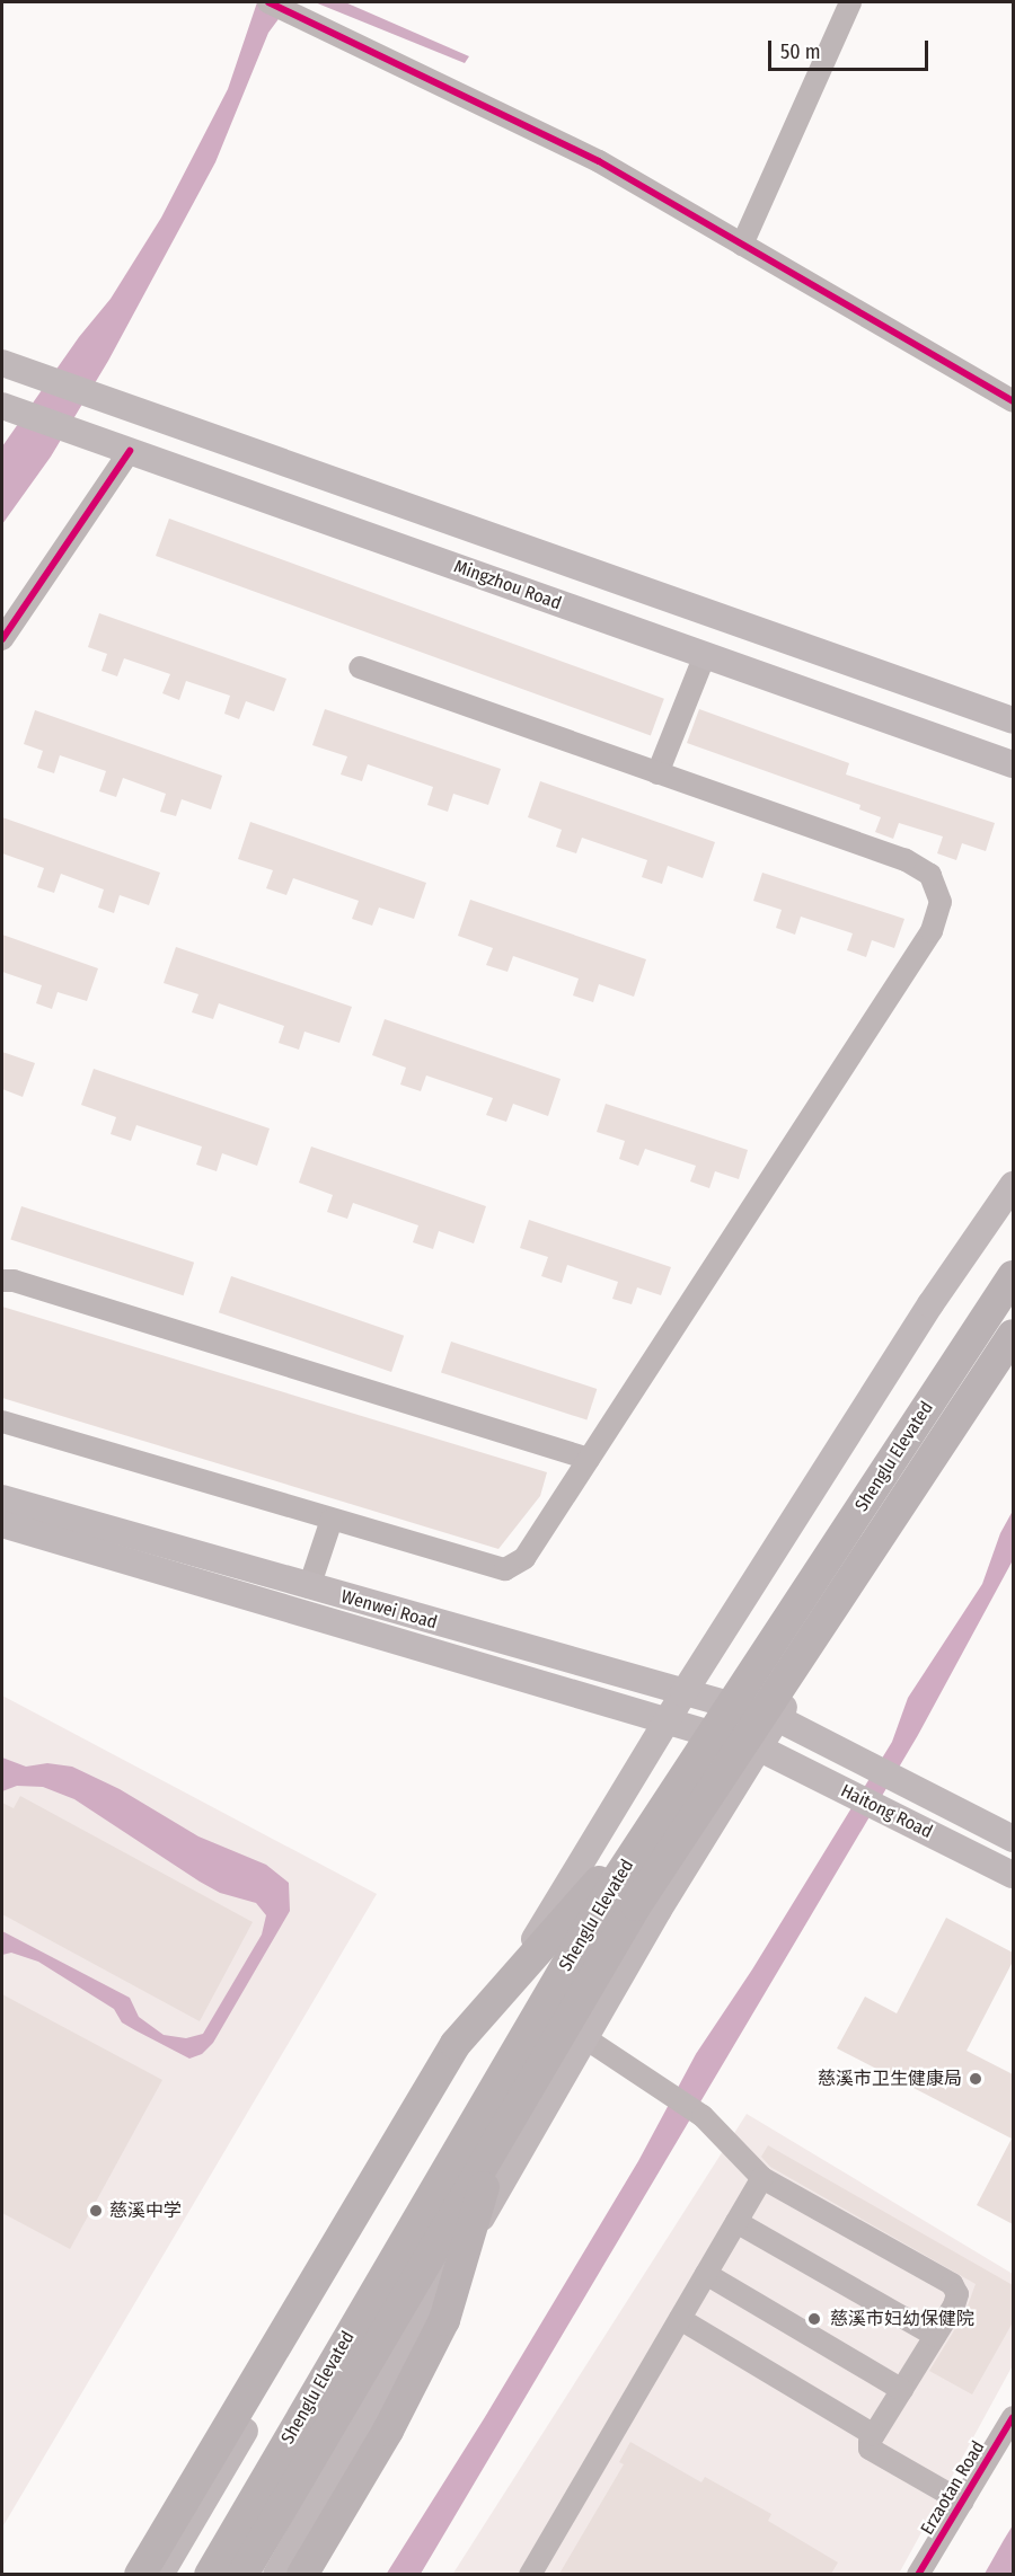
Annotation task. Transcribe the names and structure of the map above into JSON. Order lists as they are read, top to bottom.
{
  "streets": {
    "highway": ["Shenglu Elevated"],
    "main road": ["Mingzhou Road", "Wenwei Road", "Haitong Road"],
    "street": ["Erzaotan Road"]
  },
  "crossings": [
    ["Wenwei Road", "Haitong Road"]
  ],
  "places": ["慈溪市卫生健康局", "慈溪中学", "慈溪市妇幼保健院"],
  "scale_bar": "50 m"
}
